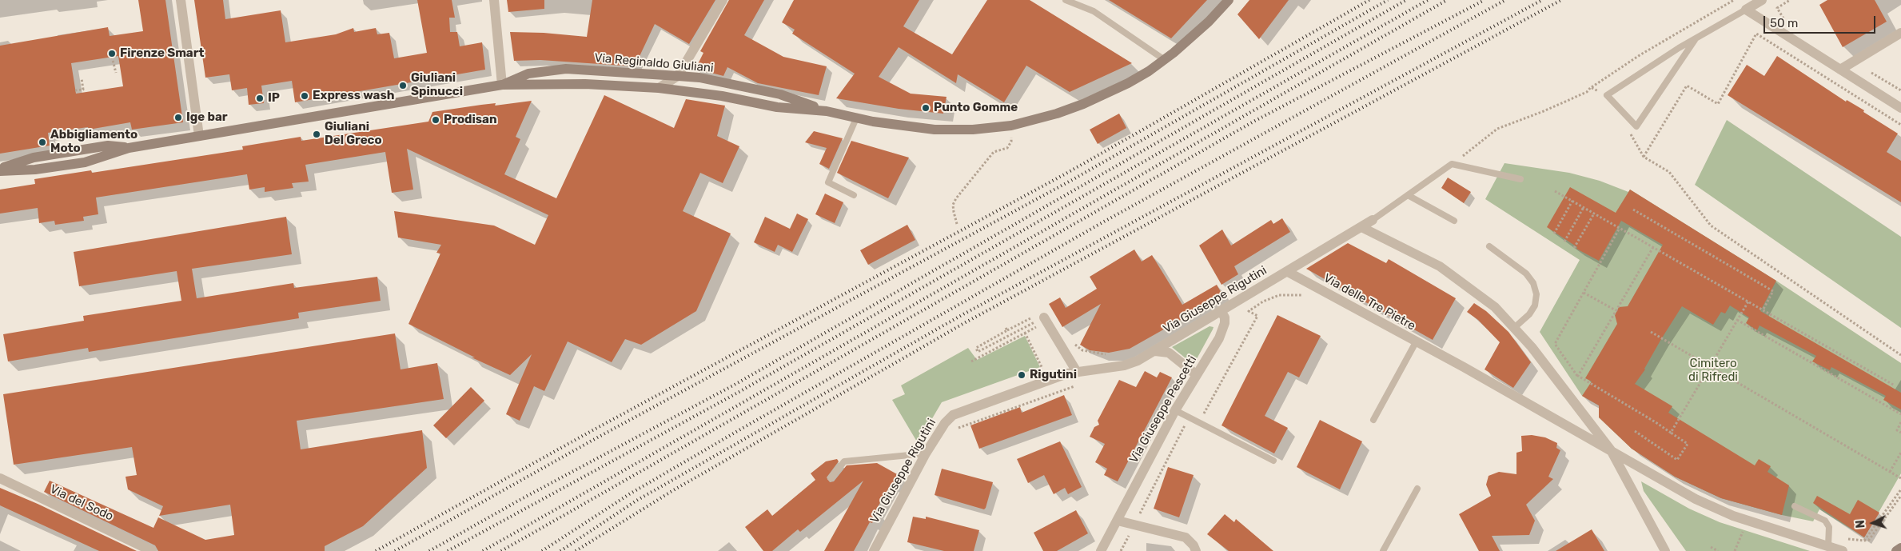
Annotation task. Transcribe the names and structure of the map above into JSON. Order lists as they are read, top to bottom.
{
  "streets": {
    "main road": ["Via Reginaldo Giuliani"],
    "street": [
      "Via Giuseppe Rigutini",
      "Via delle Tre Pietre",
      "Via Giuseppe Pescetti",
      "Via del Sodo"
    ]
  },
  "crossings": [
    ["Via Giuseppe Rigutini", "Via delle Tre Pietre"],
    ["Via Giuseppe Rigutini", "Via Giuseppe Pescetti"]
  ],
  "parks": ["Cimitero di Rifredi"],
  "places": [
    "Firenze Smart",
    "Giuliani Spinucci",
    "Express wash",
    "IP",
    "Punto Gomme",
    "Ige bar",
    "Prodisan",
    "Giuliani Del Greco",
    "Abbigliamento Moto",
    "Rigutini"
  ],
  "scale_bar": "50 m",
  "north": "left"
}
